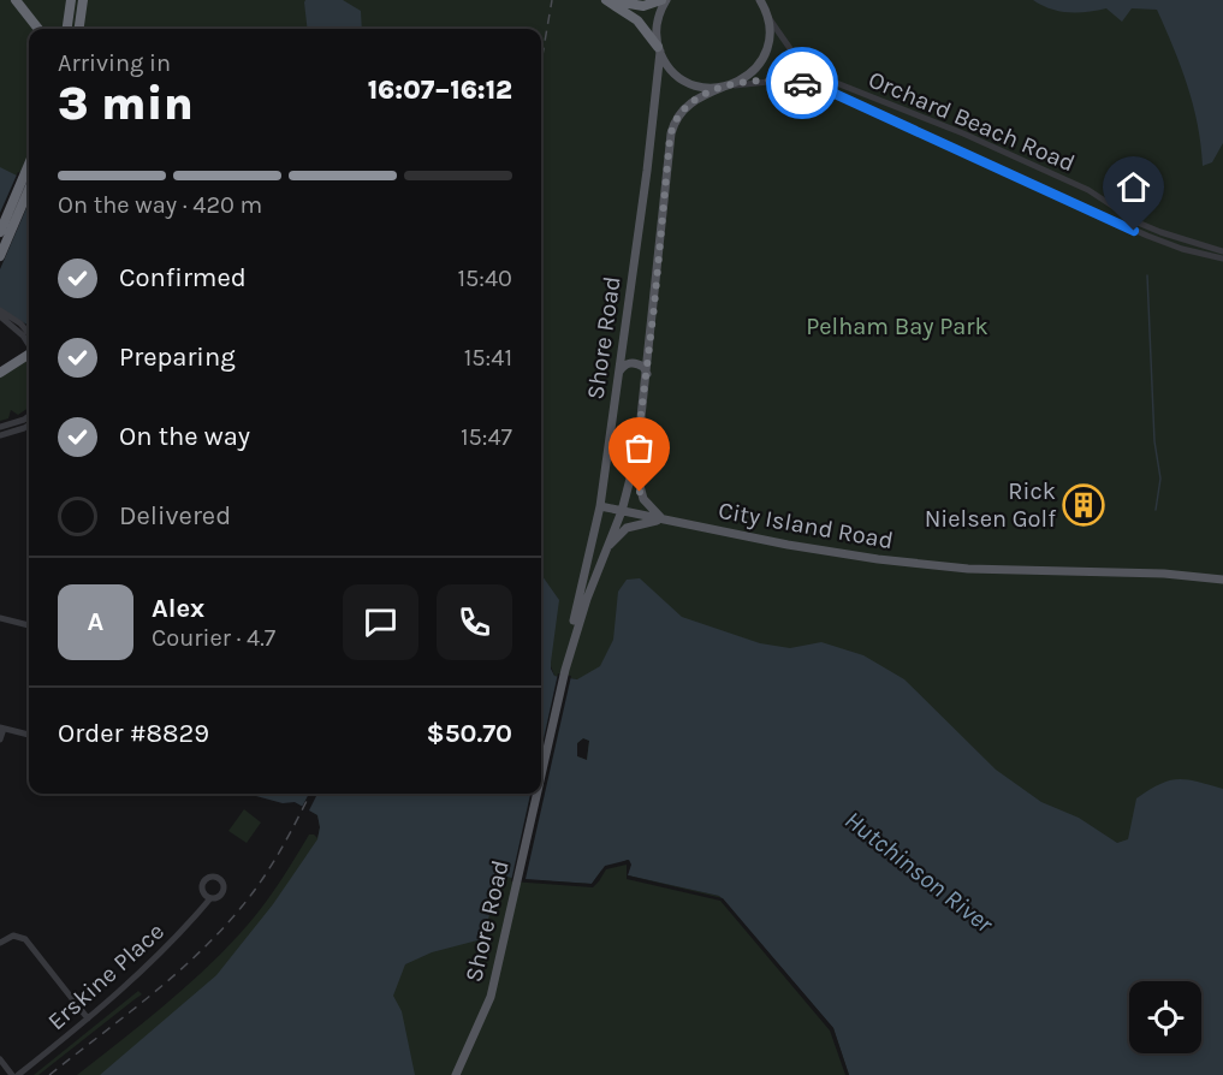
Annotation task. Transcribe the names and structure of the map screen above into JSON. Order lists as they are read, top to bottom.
{
  "streets": {
    "main road": ["Shore Road", "City Island Road"],
    "street": ["Orchard Beach Road", "Erskine Place"]
  },
  "crossings": [
    ["Orchard Beach Road", "Shore Road"],
    ["Shore Road", "City Island Road"]
  ],
  "water": ["Hutchinson River"],
  "parks": ["Pelham Bay Park"],
  "places": {
    "building": ["Rick Nielsen Golf"]
  },
  "page": {
    "heading": ["3 min", "Arriving in", "16:07–16:12"],
    "panel": [
      "Alex",
      "Courier · 4.7",
      "Order #8829",
      "$50.70"
    ],
    "bar": "On the way · 420 m",
    "list": [
      ["Confirmed", "15:40"],
      ["Preparing", "15:41"],
      ["On the way", "15:47"],
      "Delivered"
    ],
    "round": "A"
  }
}
